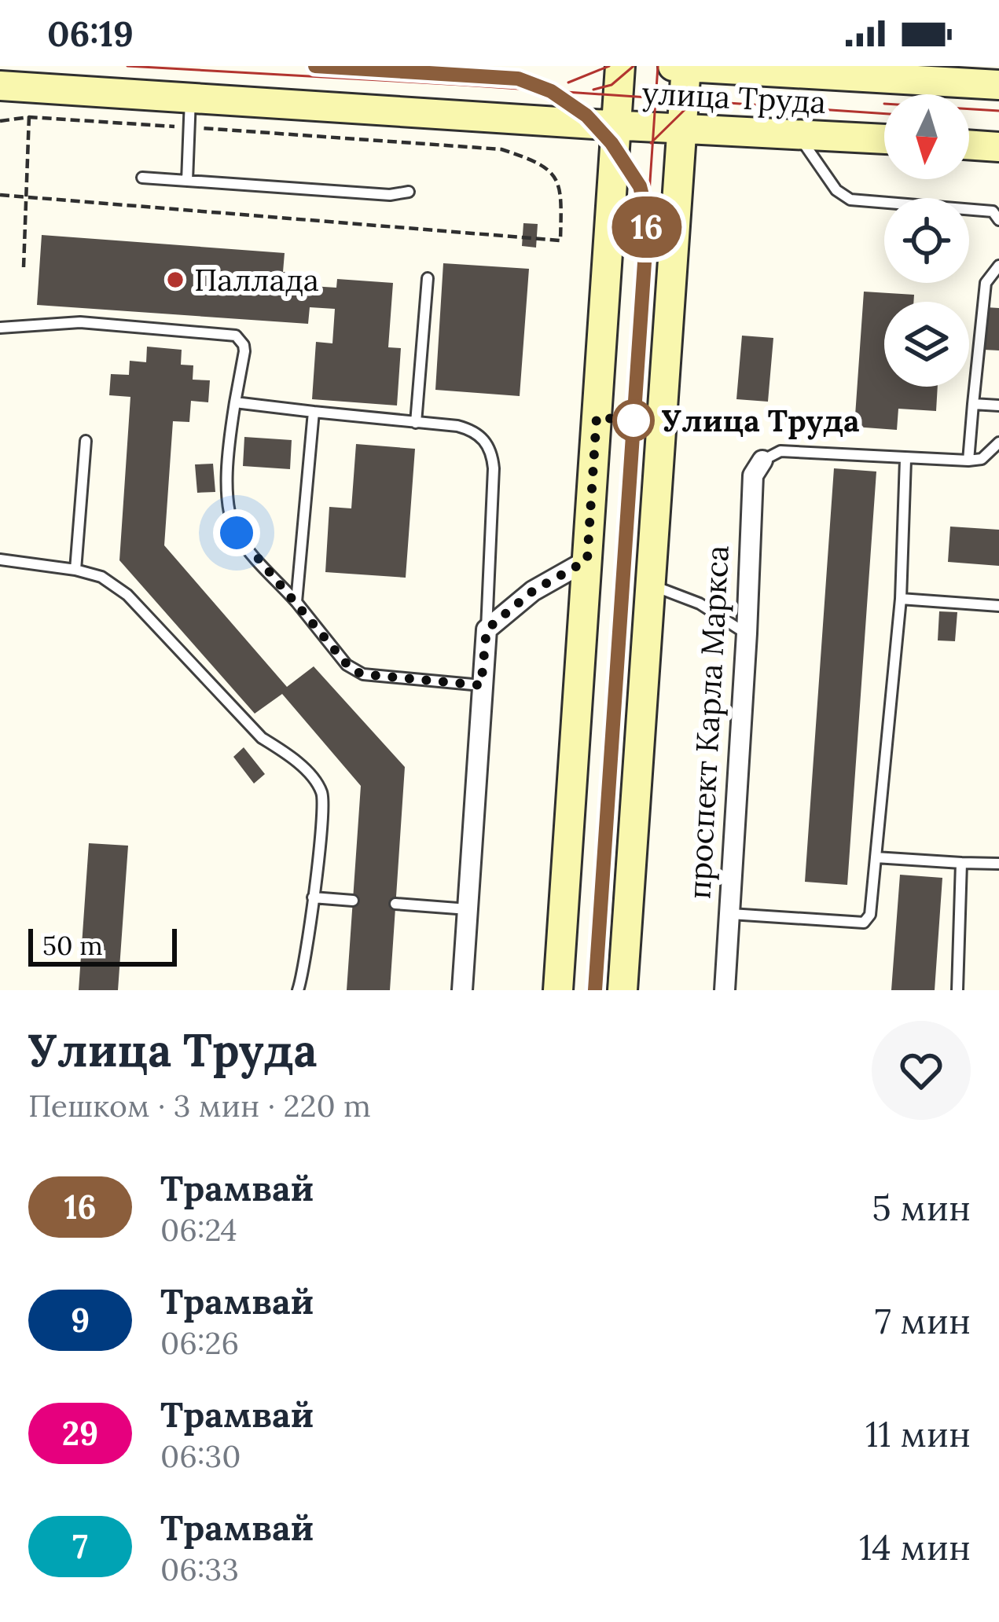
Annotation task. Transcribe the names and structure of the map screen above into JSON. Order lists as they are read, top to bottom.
{
  "streets": {
    "main road": ["улица Труда"],
    "street": ["проспект Карла Маркса"]
  },
  "places": ["Паллада", "Улица Труда"],
  "lines": ["tram line 16"],
  "scale_bar": "50 m",
  "north": "bottom",
  "page": {
    "status": "06:19",
    "on_map": "16",
    "scale": "50 m",
    "heading": ["Улица Труда", "Пешком · 3 мин · 220 m"],
    "list": [
      {
        "mark": "16",
        "name": "Трамвай",
        "note": "06:24",
        "value": "5 мин"
      },
      {
        "mark": "9",
        "name": "Трамвай",
        "note": "06:26",
        "value": "7 мин"
      },
      {
        "mark": "29",
        "name": "Трамвай",
        "note": "06:30",
        "value": "11 мин"
      },
      {
        "mark": "7",
        "name": "Трамвай",
        "note": "06:33",
        "value": "14 мин"
      }
    ]
  }
}
